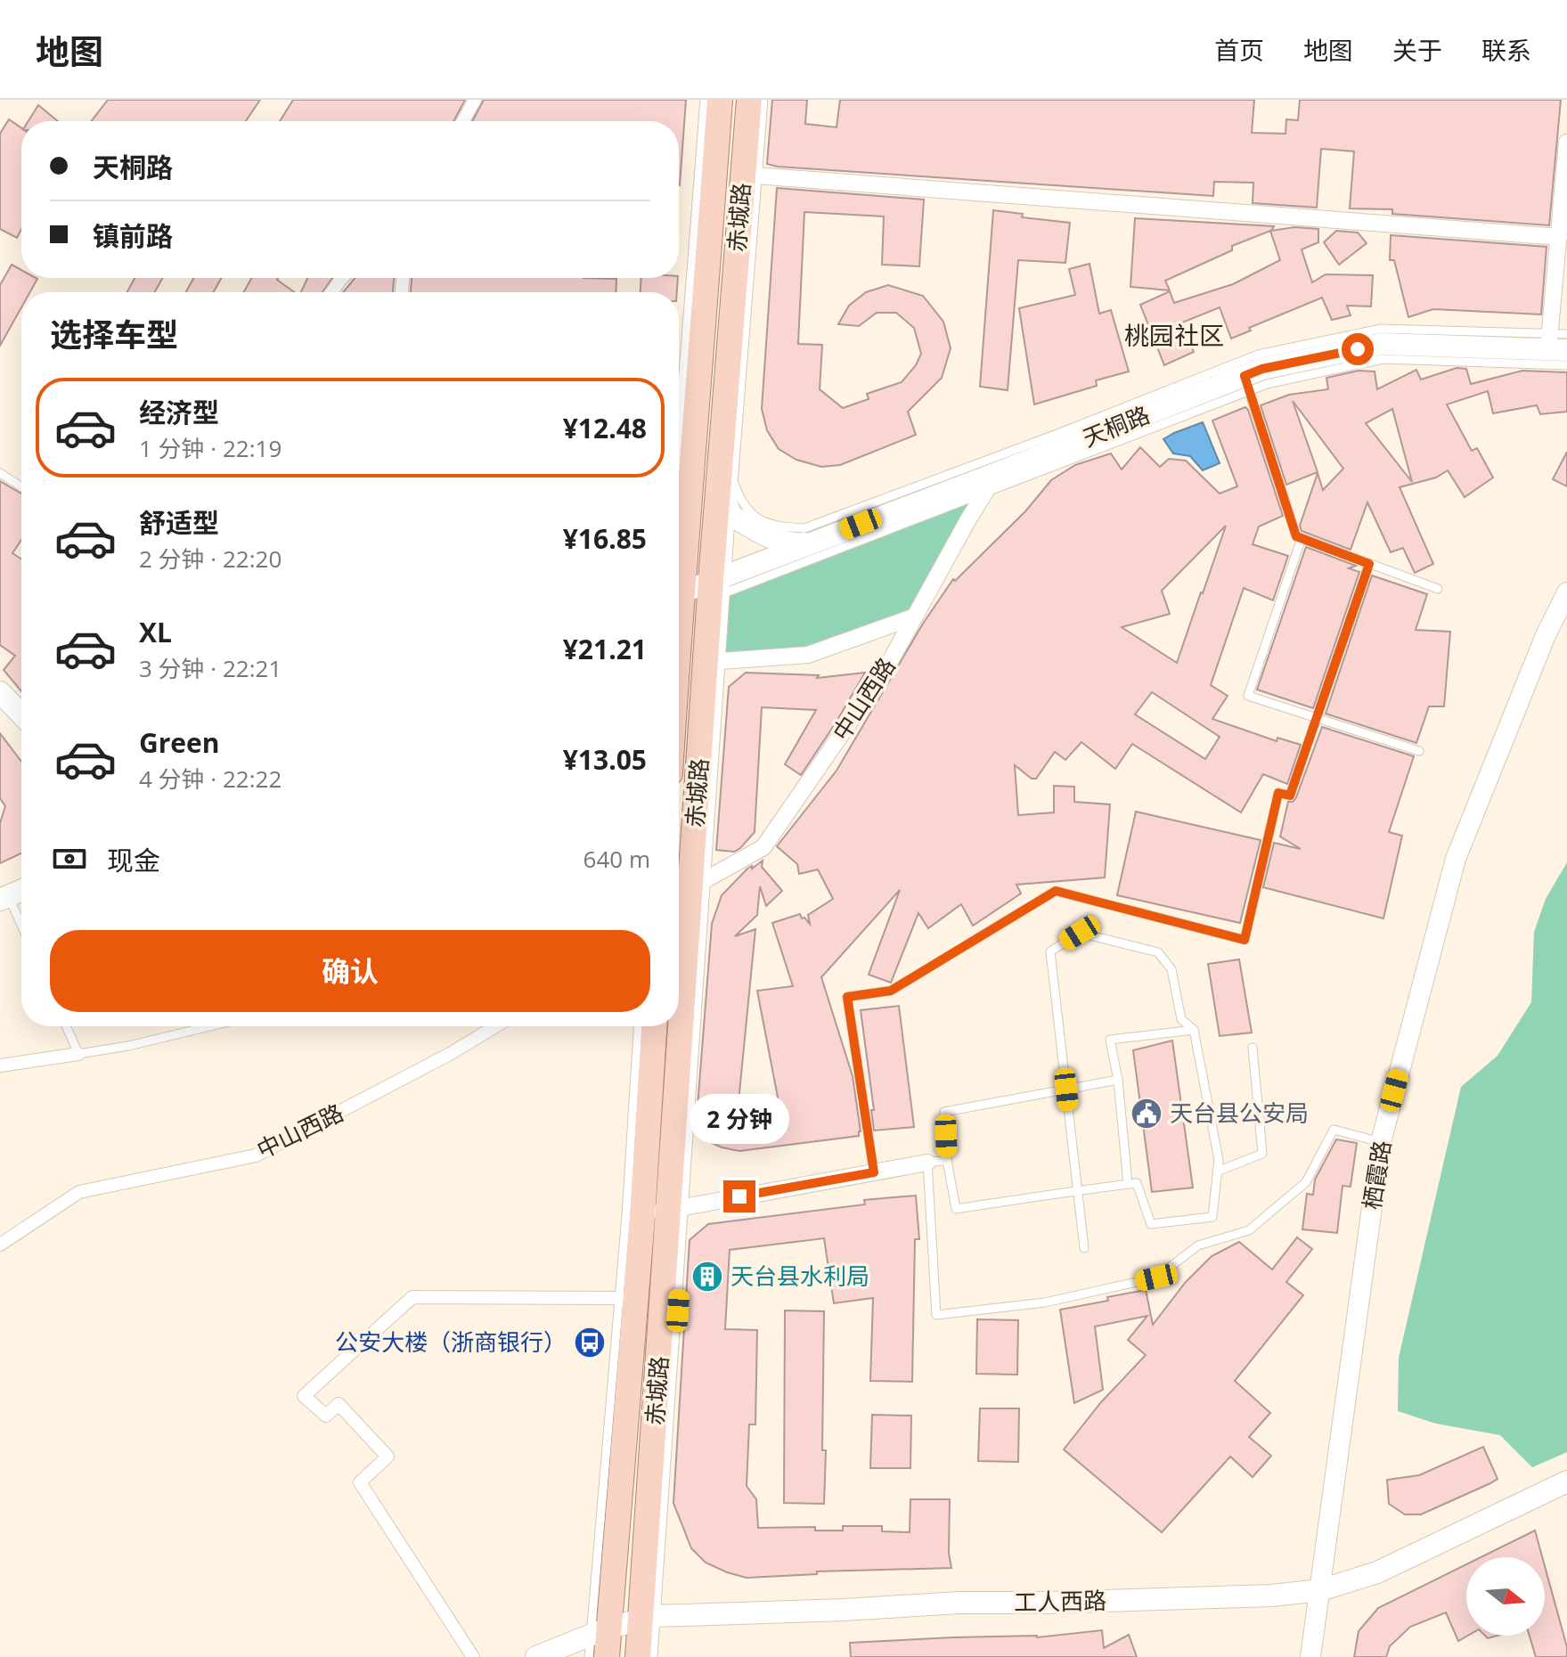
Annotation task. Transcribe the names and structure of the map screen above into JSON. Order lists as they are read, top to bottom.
{
  "streets": {
    "main road": ["赤城路", "天桐路", "工人西路"],
    "street": ["中山西路", "栖霞路"]
  },
  "crossings": [
    ["赤城路", "天桐路"],
    ["赤城路", "中山西路"],
    ["赤城路", "工人西路"],
    ["天桐路", "中山西路"],
    ["栖霞路", "工人西路"]
  ],
  "districts": ["桃园社区"],
  "places": {
    "public building": ["天台县公安局"],
    "building": ["天台县水利局"],
    "bus stop": ["公安大楼（浙商银行）"]
  },
  "north": "right",
  "page": {
    "header": "地图",
    "nav": [
      "首页",
      "地图",
      "关于",
      "联系"
    ],
    "banner": ["天桐路", "镇前路"],
    "heading": "选择车型",
    "list": [
      {
        "name": "经济型",
        "note": "1 分钟 · 22:19",
        "value": "¥12.48"
      },
      {
        "name": "舒适型",
        "note": "2 分钟 · 22:20",
        "value": "¥16.85"
      },
      {
        "name": "XL",
        "note": "3 分钟 · 22:21",
        "value": "¥21.21"
      },
      {
        "name": "Green",
        "note": "4 分钟 · 22:22",
        "value": "¥13.05"
      }
    ],
    "pay": ["现金", "640 m"],
    "buttons": "确认",
    "bubble": "2 分钟"
  }
}
